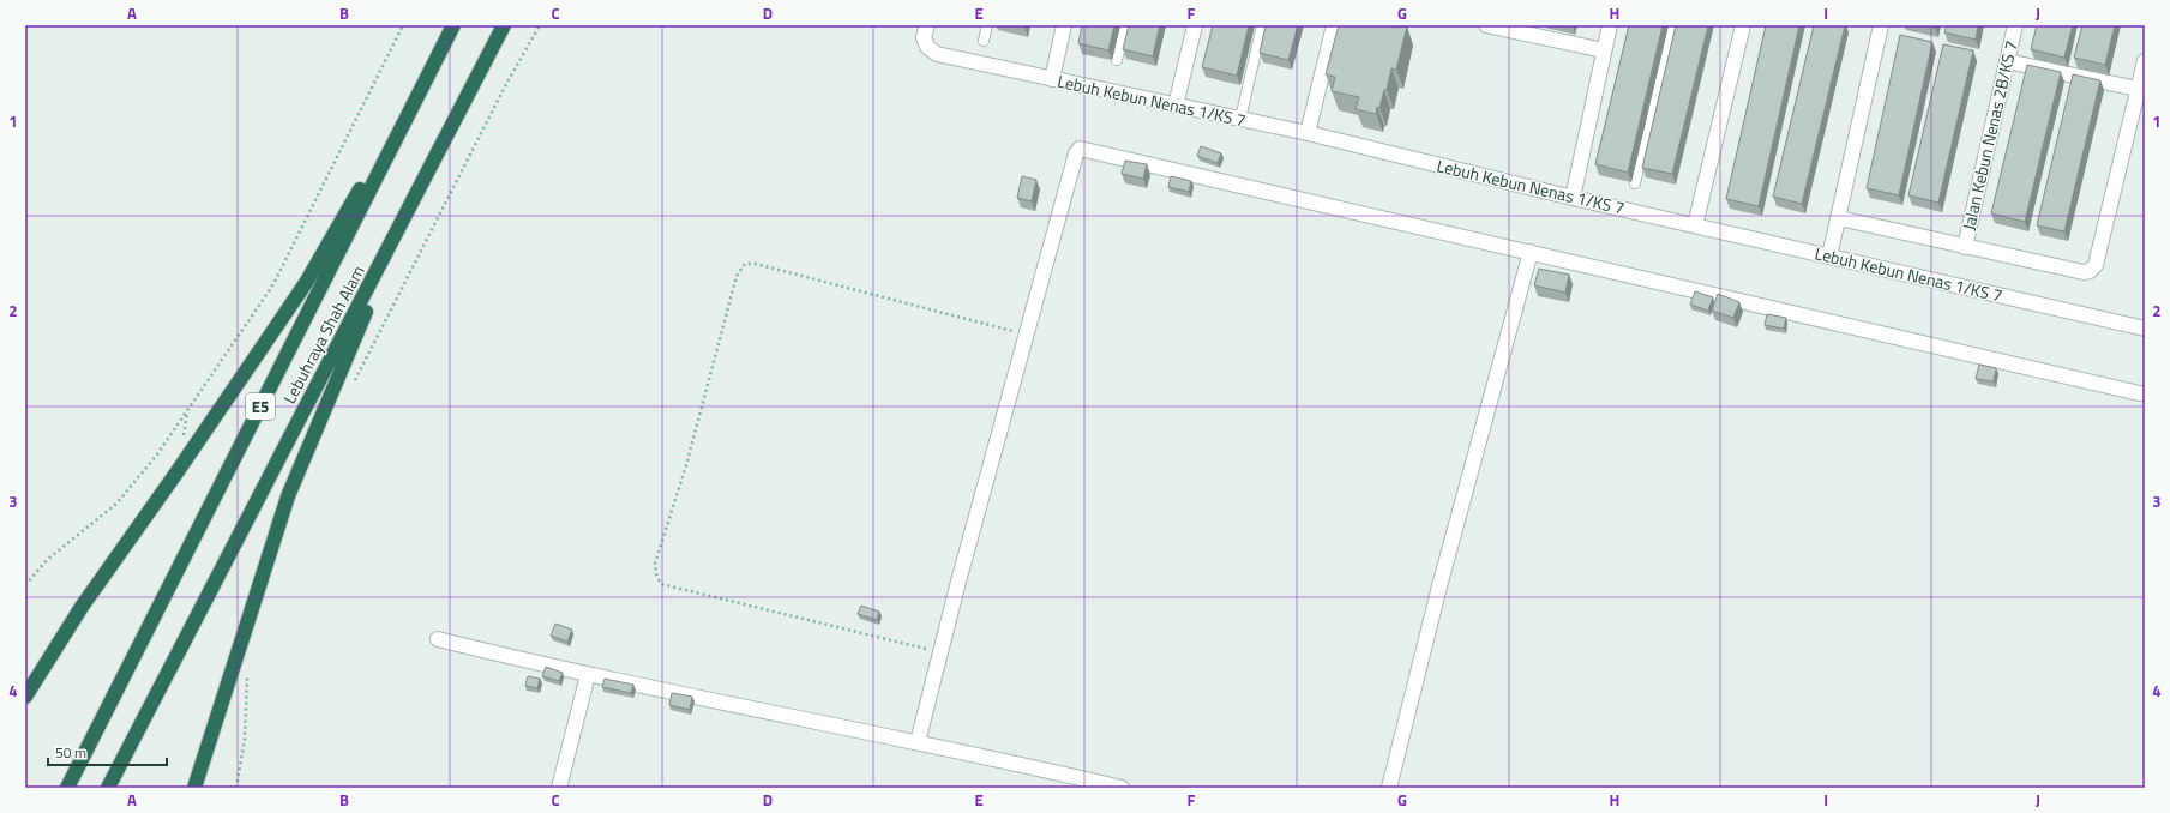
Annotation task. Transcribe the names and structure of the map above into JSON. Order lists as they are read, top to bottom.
{
  "streets": {
    "highway": ["Lebuhraya Shah Alam", "E5"],
    "street": ["Lebuh Kebun Nenas 1/KS 7", "Jalan Kebun Nenas 2B/KS 7"]
  },
  "scale_bar": "50 m",
  "grid": {
    "columns": [
      "A",
      "B",
      "C",
      "D",
      "E",
      "F",
      "G",
      "H",
      "I",
      "J"
    ],
    "rows": [
      "1",
      "2",
      "3",
      "4"
    ]
  }
}
